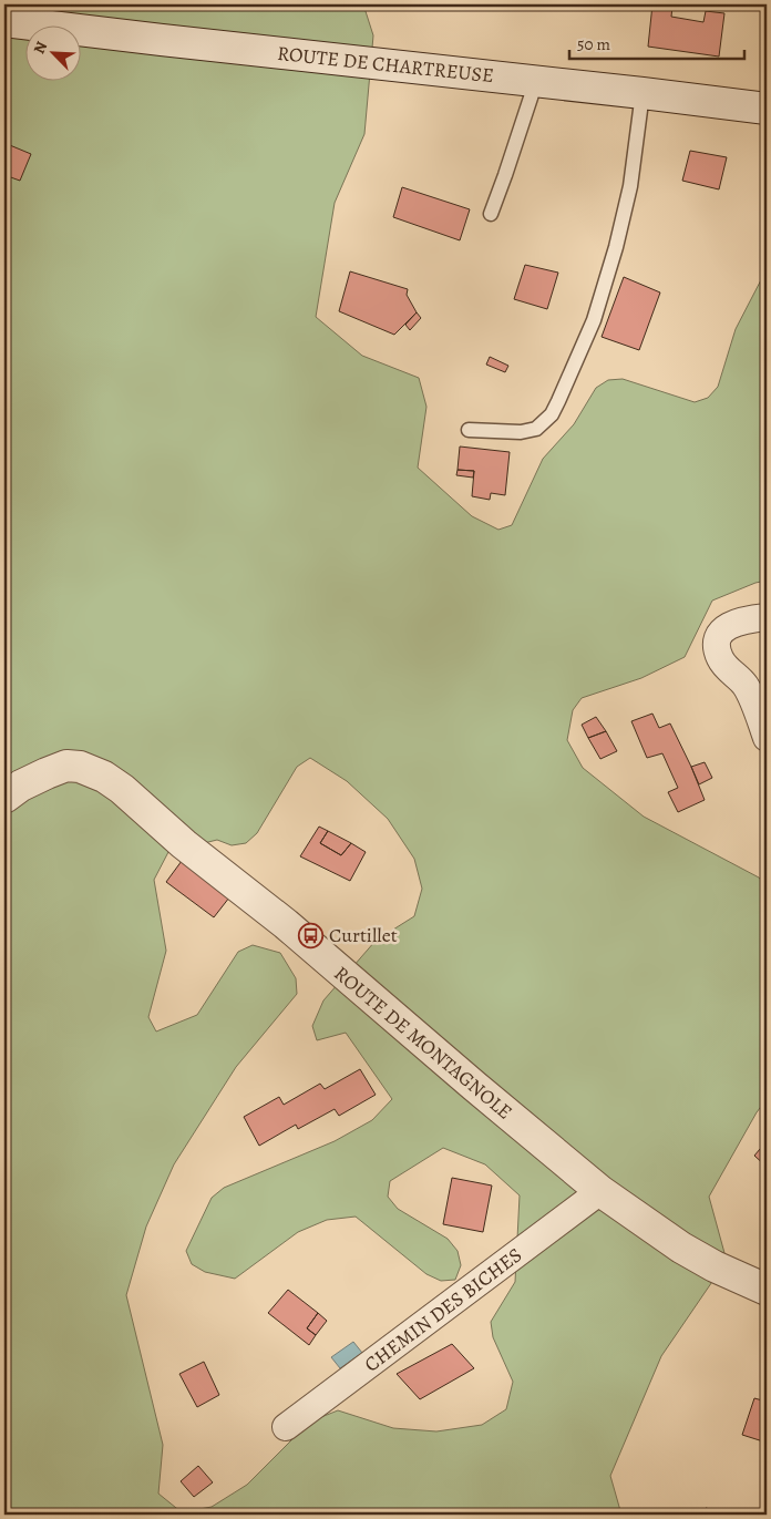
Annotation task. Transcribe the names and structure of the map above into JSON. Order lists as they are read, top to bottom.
{
  "streets": {
    "street": ["ROUTE DE CHARTREUSE", "ROUTE DE MONTAGNOLE", "CHEMIN DES BICHES"]
  },
  "crossings": [
    ["ROUTE DE MONTAGNOLE", "CHEMIN DES BICHES"]
  ],
  "places": {
    "bus stop": ["Curtillet"]
  },
  "scale_bar": "50 m",
  "north": "top left"
}
